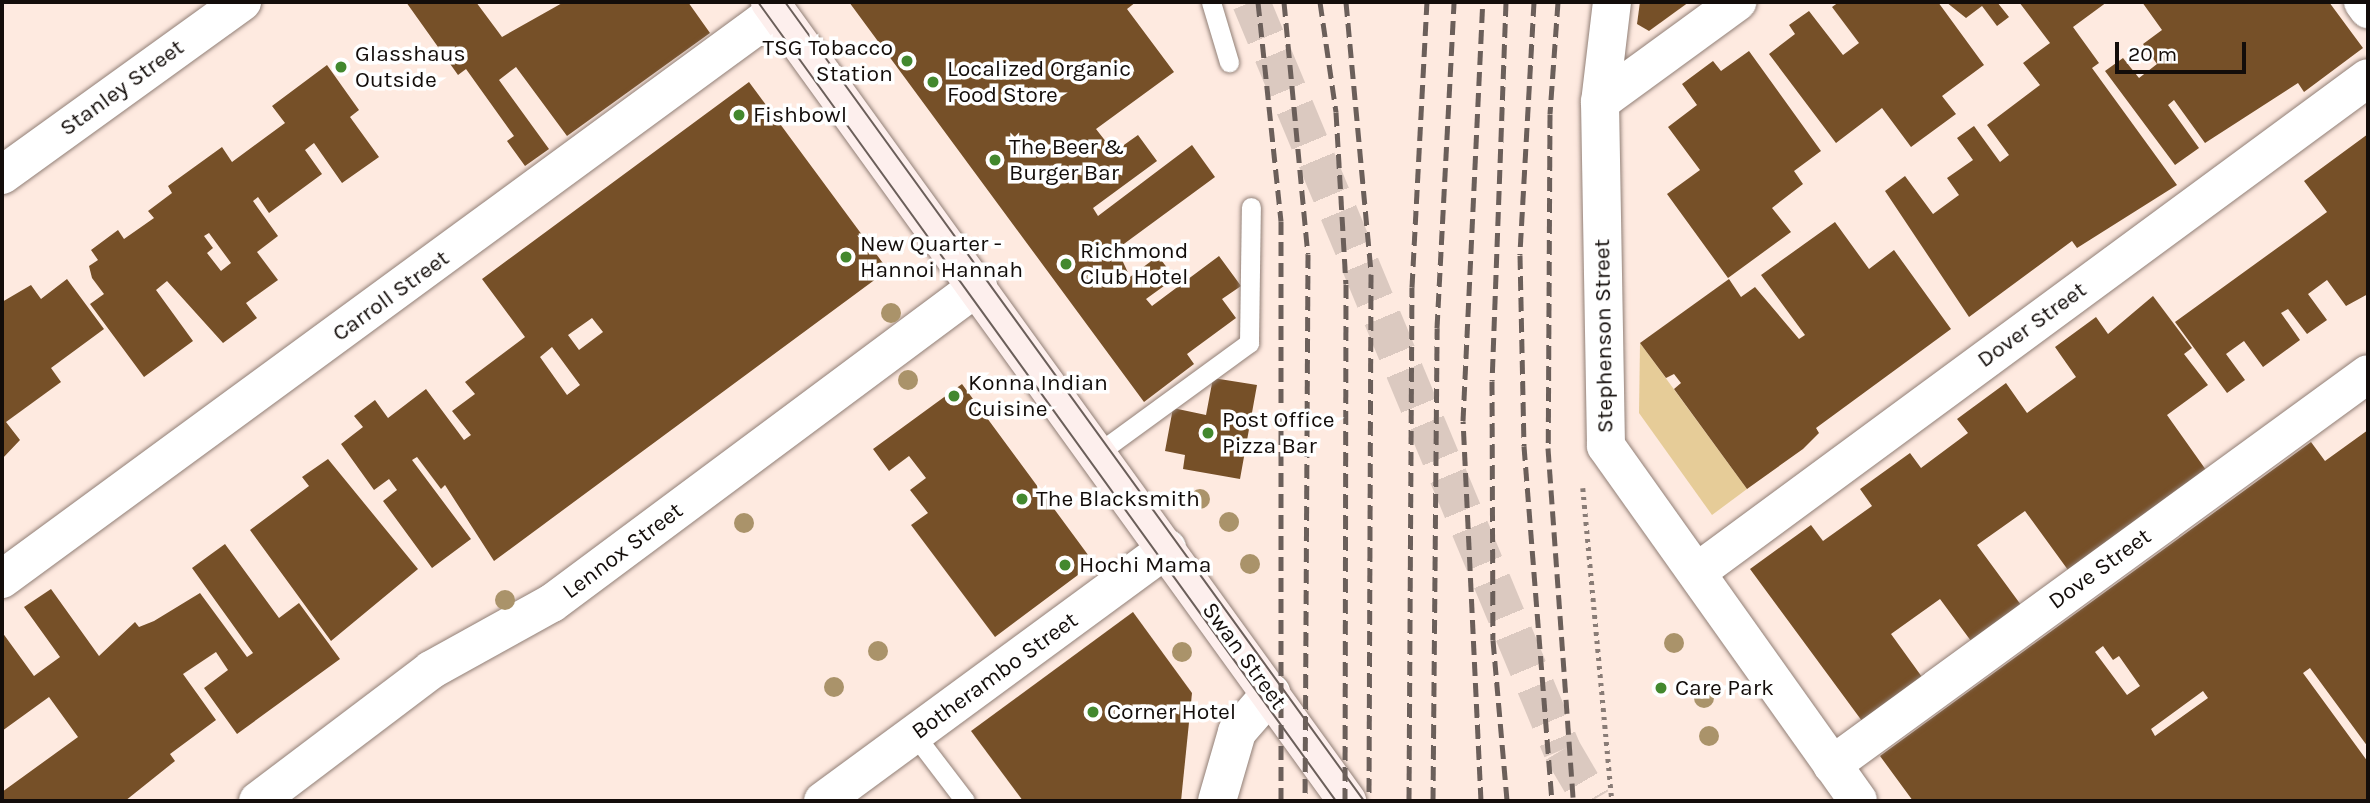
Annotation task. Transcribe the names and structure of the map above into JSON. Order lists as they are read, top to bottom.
{
  "streets": {
    "main road": ["Swan Street"],
    "street": [
      "Stanley Street",
      "Carroll Street",
      "Dover Street",
      "Stephenson Street",
      "Lennox Street",
      "Dove Street",
      "Botherambo Street"
    ]
  },
  "crossings": [
    ["Carroll Street", "Swan Street"],
    ["Dover Street", "Stephenson Street"],
    ["Stephenson Street", "Dove Street"],
    ["Lennox Street", "Swan Street"],
    ["Swan Street", "Botherambo Street"]
  ],
  "places": [
    "TSG Tobacco Station",
    "Glasshaus Outside",
    "Localized Organic Food Store",
    "Fishbowl",
    "The Beer & Burger Bar",
    "New Quarter - Hannoi Hannah",
    "Richmond Club Hotel",
    "Konna Indian Cuisine",
    "Post Office Pizza Bar",
    "The Blacksmith",
    "Hochi Mama",
    "Care Park",
    "Corner Hotel"
  ],
  "scale_bar": "20 m"
}
